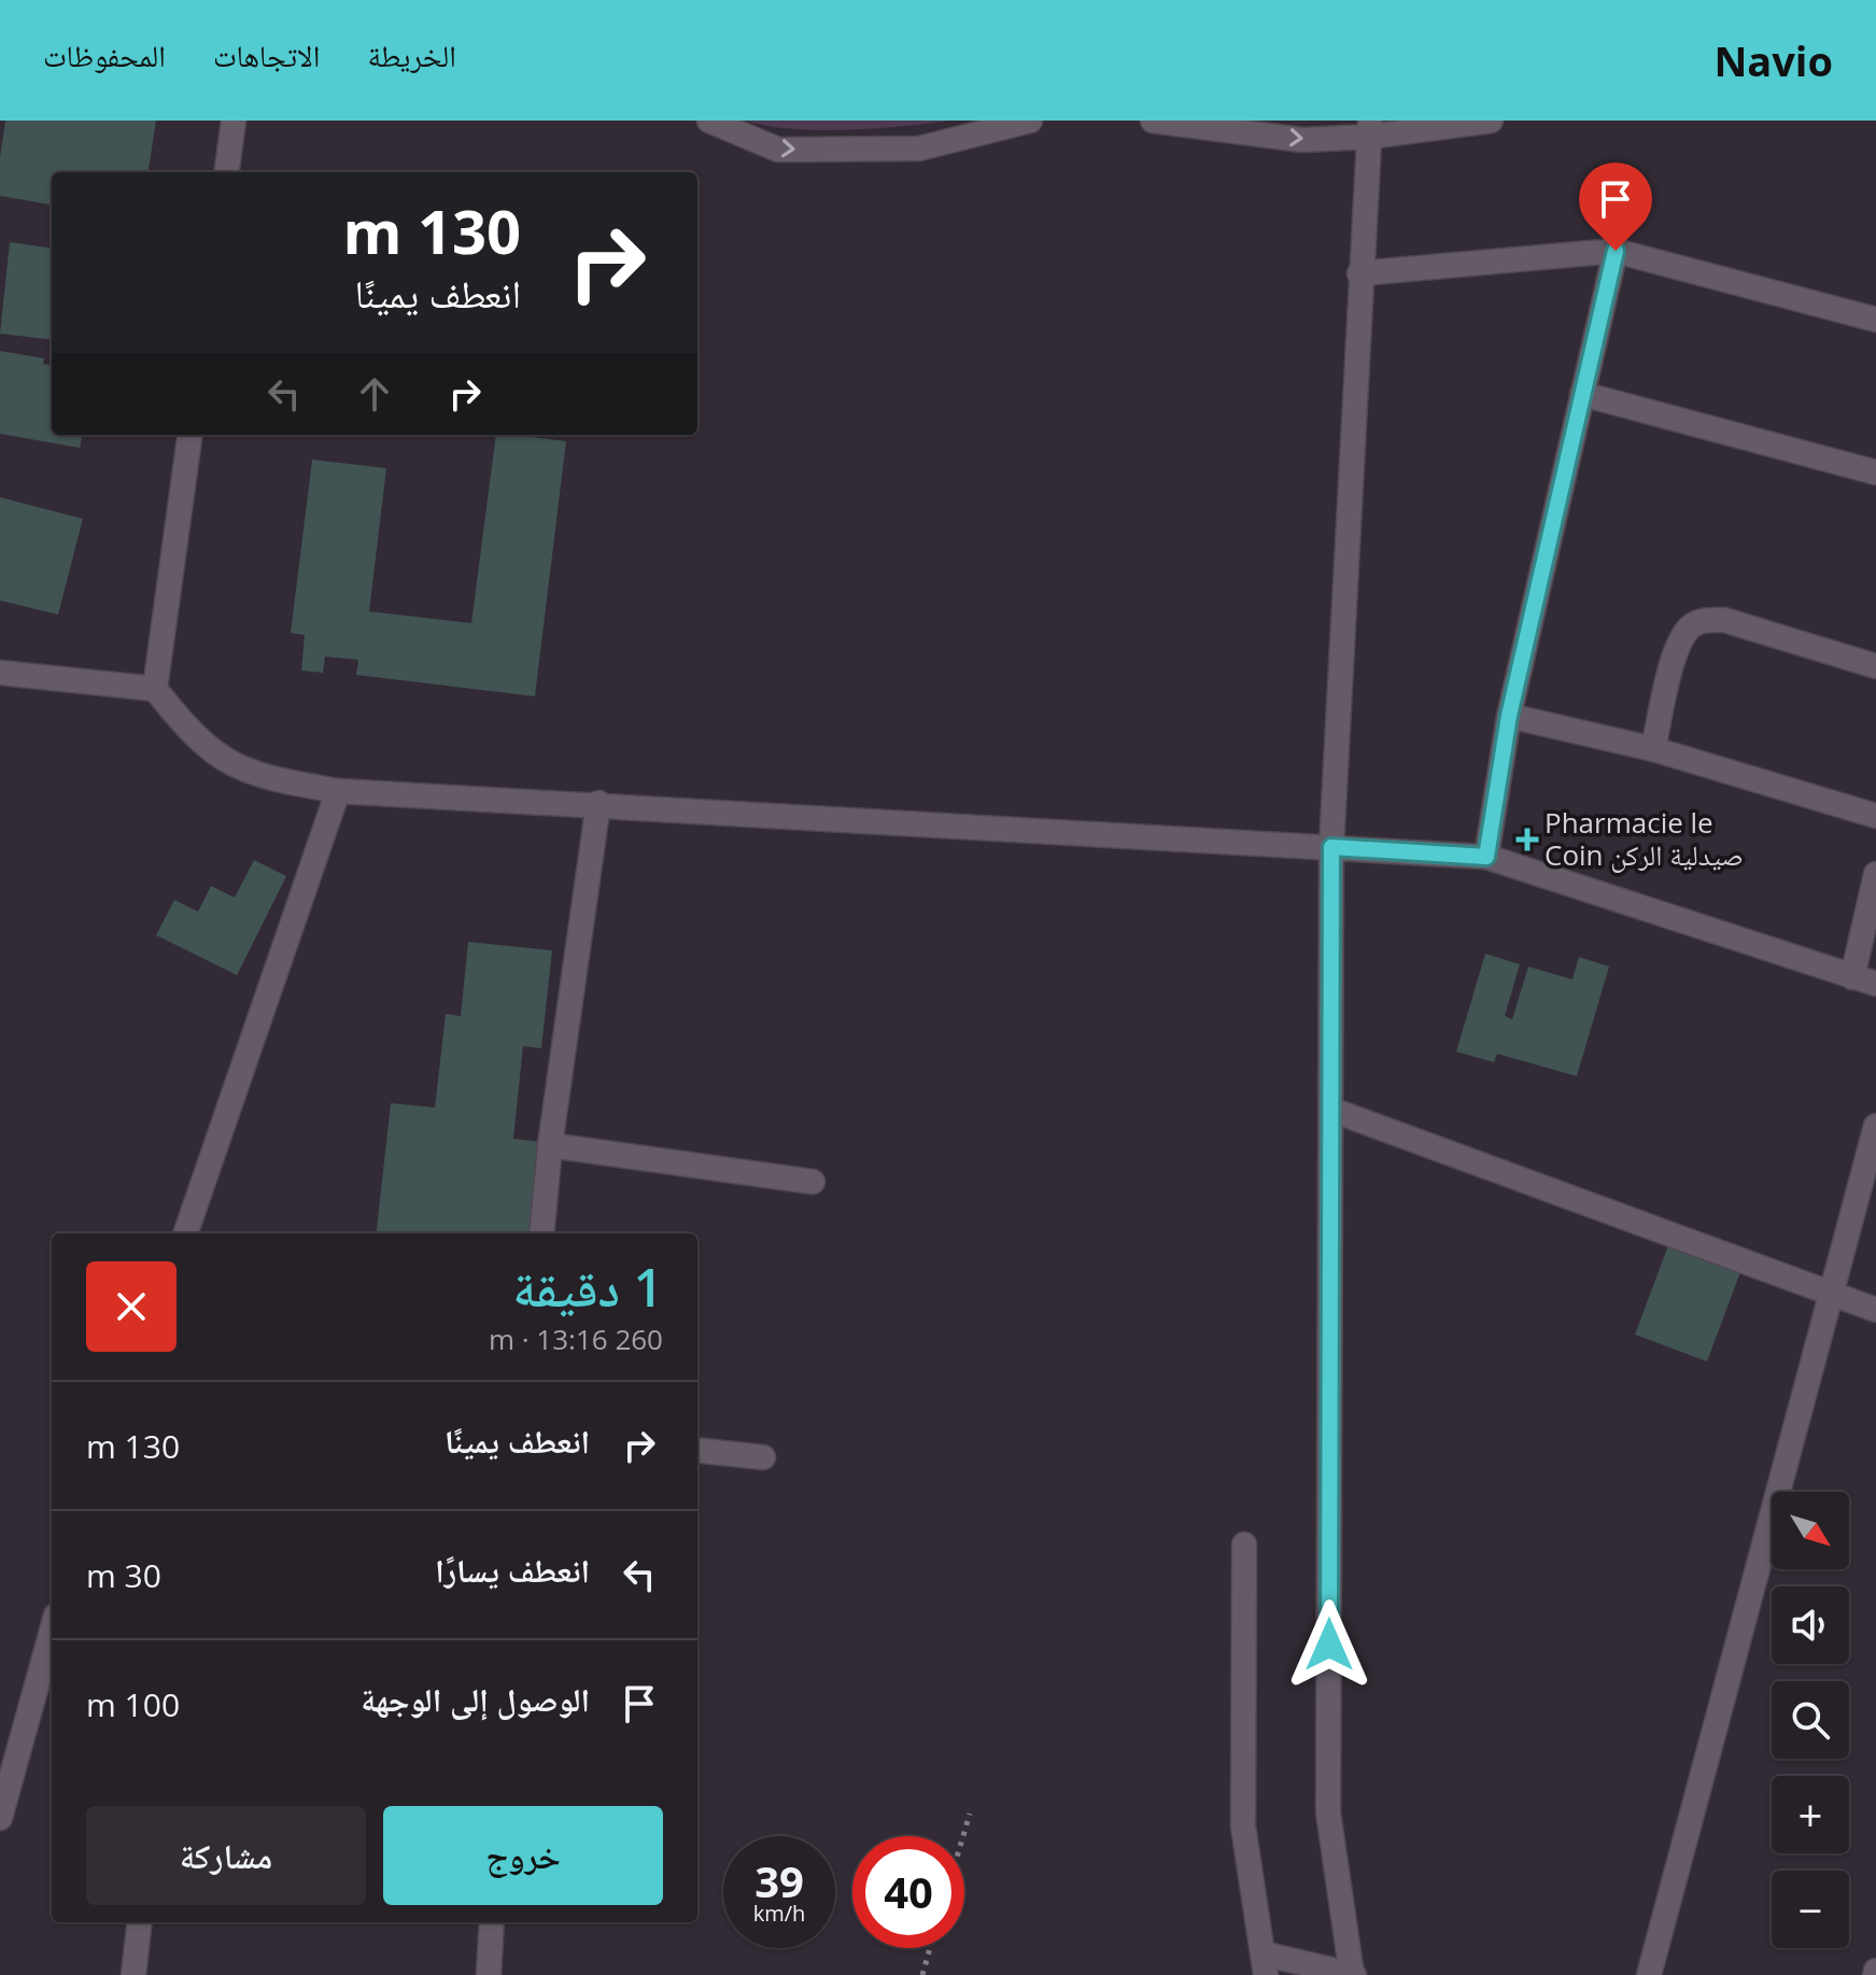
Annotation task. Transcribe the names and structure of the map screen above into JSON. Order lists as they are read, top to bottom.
{
  "places": {
    "health": ["Pharmacie le Coin صيدلية الركن"]
  },
  "north": "bottom right",
  "page": {
    "header": "Navio",
    "nav": ["الخريطة", "الاتجاهات", "المحفوظات"],
    "turn": ["130 m", "انعطف يمينًا"],
    "heading": ["1 دقيقة", "260 m · 13:16"],
    "list": [
      {
        "name": "انعطف يمينًا",
        "value": "130 m"
      },
      {
        "name": "انعطف يسارًا",
        "value": "30 m"
      },
      {
        "name": "الوصول إلى الوجهة",
        "value": "100 m"
      }
    ],
    "map_buttons": ["+", "−"],
    "buttons": ["خروج", "مشاركة"],
    "speed": "39 km/h",
    "limit": "40"
  }
}
